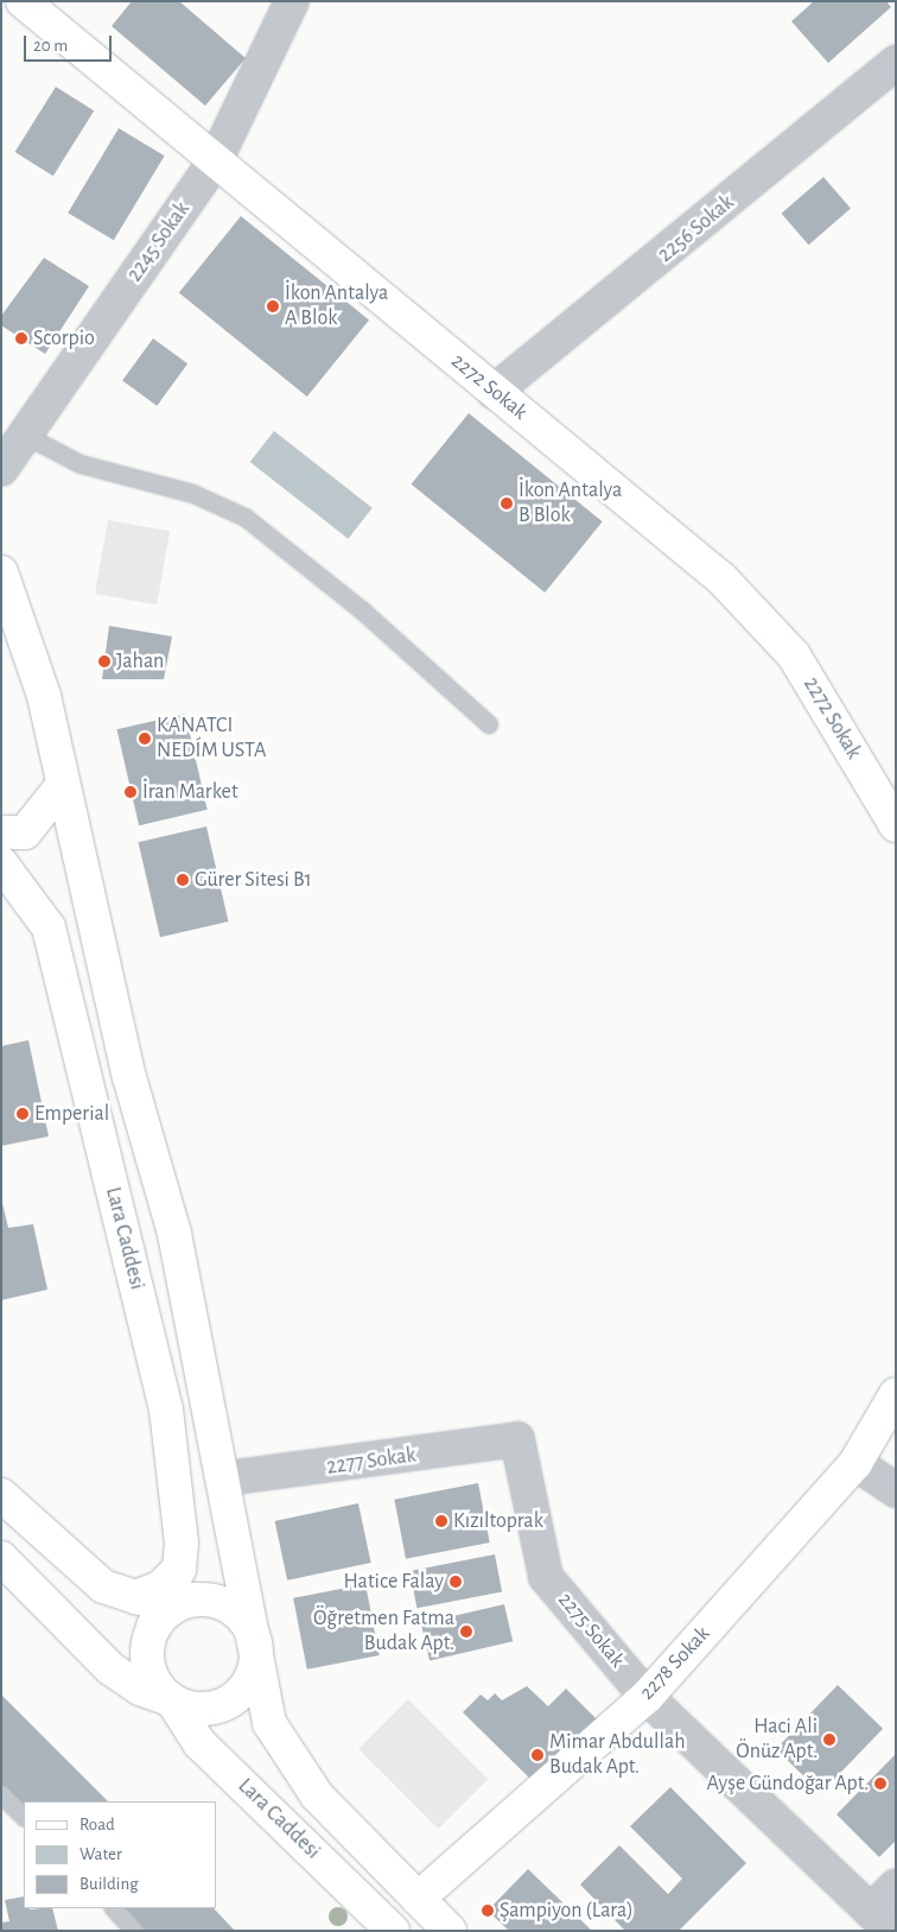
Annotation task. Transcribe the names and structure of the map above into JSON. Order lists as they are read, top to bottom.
{
  "streets": {
    "main road": ["2272 Sokak", "Lara Caddesi", "2278 Sokak"],
    "street": [
      "2256 Sokak",
      "2245 Sokak",
      "2277 Sokak",
      "2275 Sokak"
    ]
  },
  "crossings": [
    ["2256 Sokak", "2272 Sokak"],
    ["2245 Sokak", "2272 Sokak"],
    ["2277 Sokak", "2275 Sokak"],
    ["2275 Sokak", "2278 Sokak"]
  ],
  "places": [
    "İkon Antalya A Blok",
    "Scorpio",
    "İkon Antalya B Blok",
    "Jahan",
    "KANATCI NEDÍM USTA",
    "İran Market",
    "Gürer Sitesi B1",
    "Emperial",
    "Kızıltoprak",
    "Hatice Falay",
    "Öğretmen Fatma Budak Apt.",
    "Haci Ali Önüz Apt.",
    "Mimar Abdullah Budak Apt.",
    "Ayşe Gündoğar Apt.",
    "Şampiyon (Lara)"
  ],
  "legend": ["Road", "Water", "Building"],
  "scale_bar": "20 m"
}
